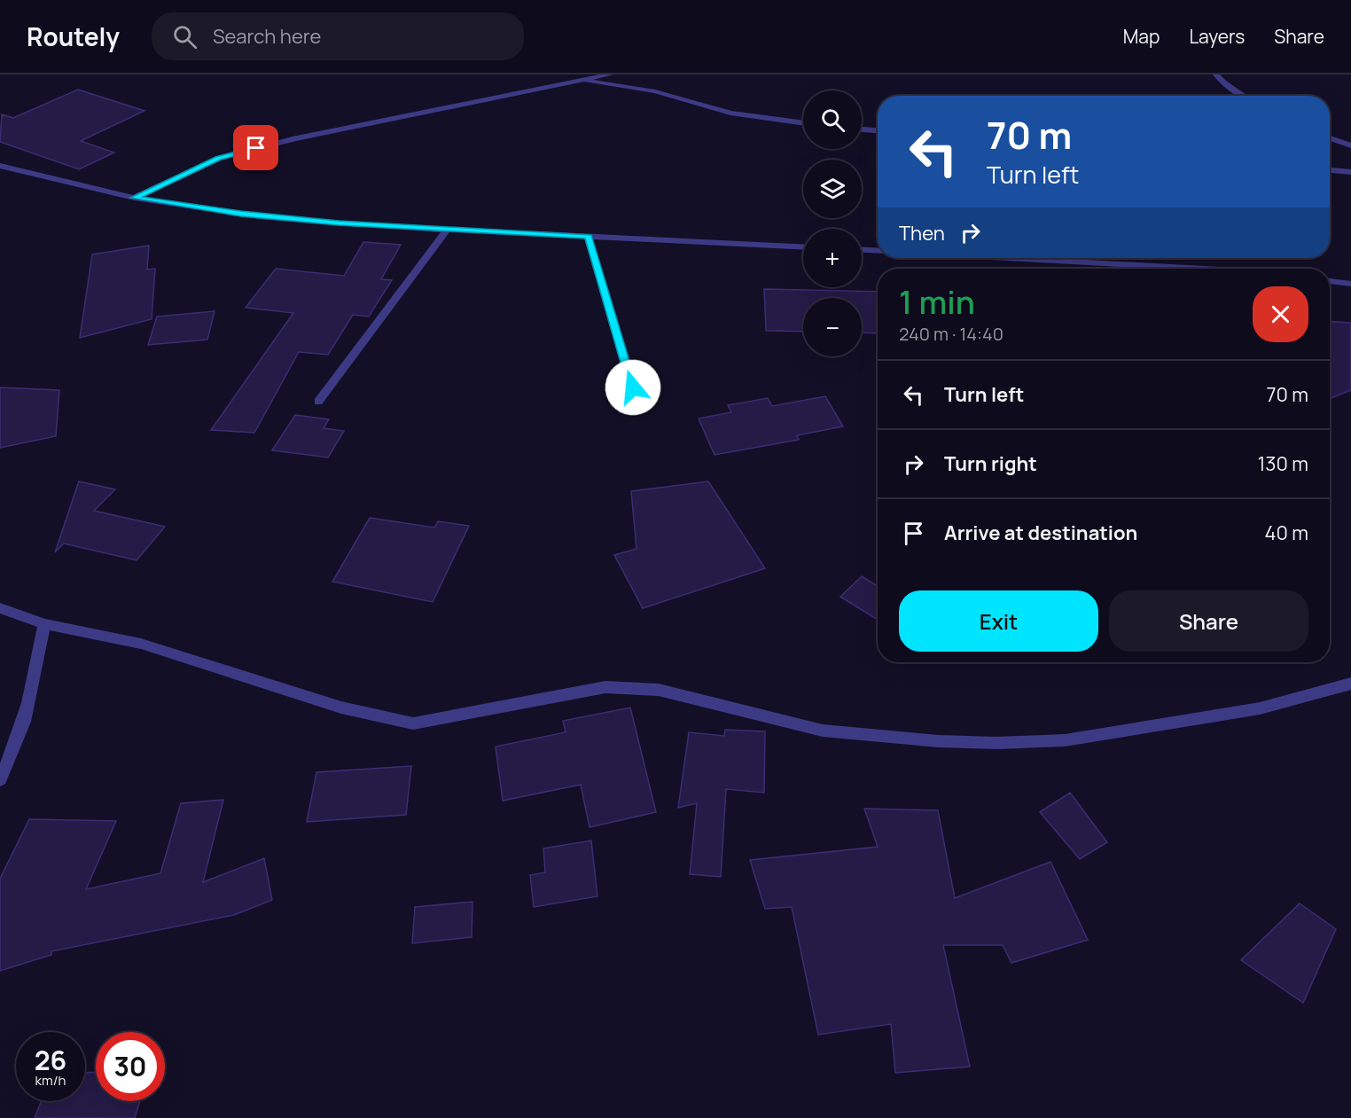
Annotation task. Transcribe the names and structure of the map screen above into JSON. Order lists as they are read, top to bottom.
{
  "page": {
    "header": "Routely",
    "search": "Search here",
    "nav": ["Map", "Layers", "Share"],
    "map_buttons": ["+", "−"],
    "turn": ["70 m", "Turn left"],
    "then": "Then",
    "heading": ["1 min", "240 m · 14:40"],
    "list": [
      {
        "name": "Turn left",
        "value": "70 m"
      },
      {
        "name": "Turn right",
        "value": "130 m"
      },
      {
        "name": "Arrive at destination",
        "value": "40 m"
      }
    ],
    "buttons": ["Exit", "Share"],
    "speed": "26 km/h",
    "limit": "30"
  }
}
